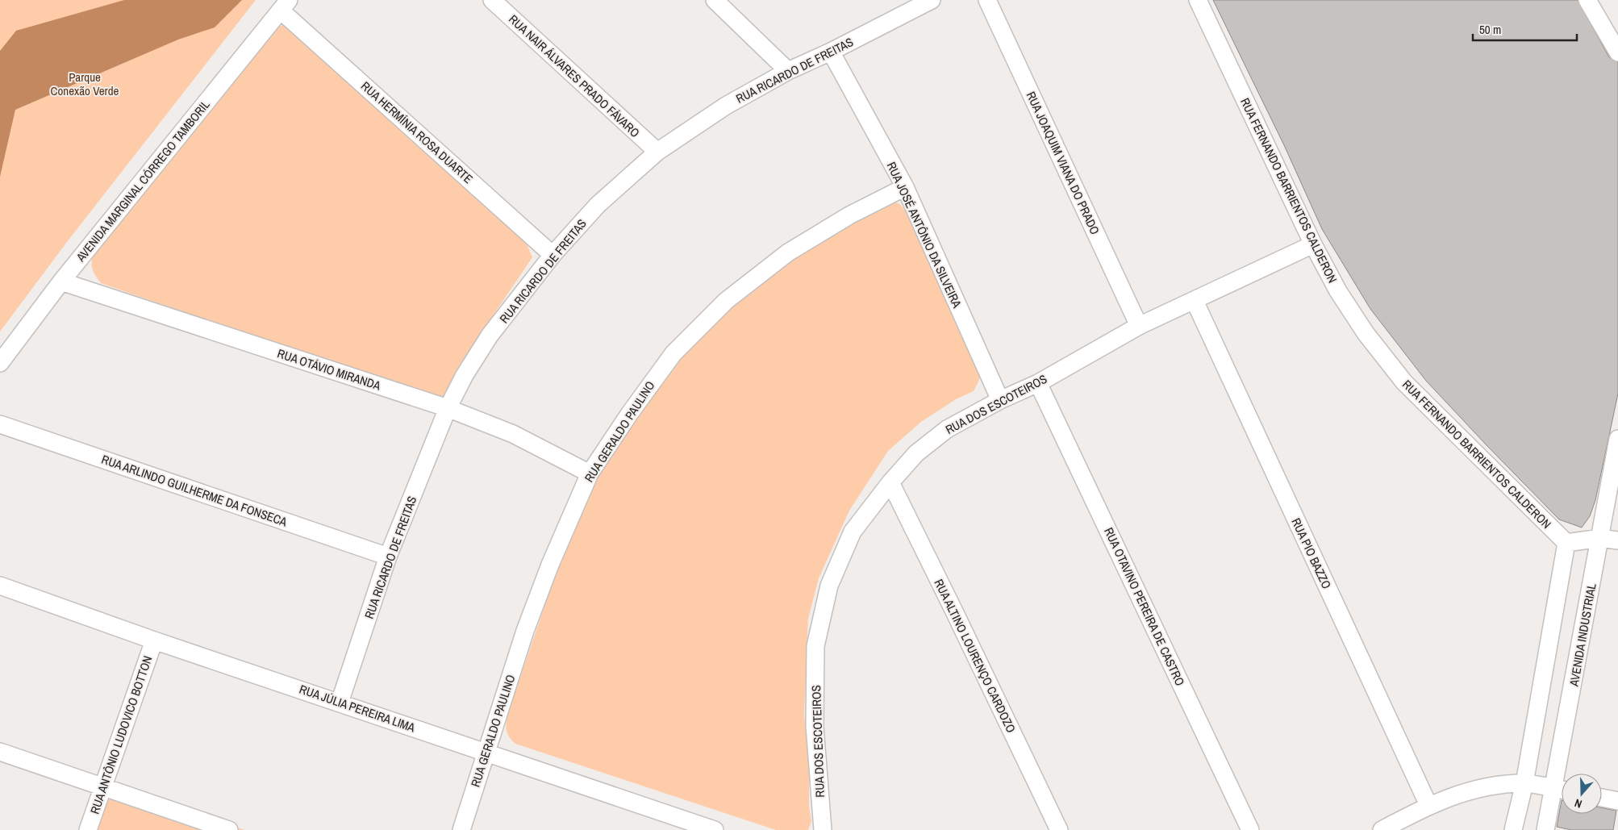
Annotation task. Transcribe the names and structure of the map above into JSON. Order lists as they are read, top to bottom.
{
  "streets": {
    "street": [
      "RUA RICARDO DE FREITAS",
      "RUA NAIR ÁLVARES PRADO FÁVARO",
      "RUA HERMÍNIA ROSA DUARTE",
      "RUA JOAQUIM VIANA DO PRADO",
      "AVENIDA MARGINAL CÓRREGO TAMBORIL",
      "RUA FERNANDO BARRIENTOS CALDERON",
      "RUA JOSÉ ANTÔNIO DA SILVEIRA",
      "RUA OTÁVIO MIRANDA",
      "RUA DOS ESCOTEIROS",
      "RUA GERALDO PAULINO",
      "RUA ARLINDO GUILHERME DA FONSECA",
      "RUA PIO BAZZO",
      "RUA OTAVINO PEREIRA DE CASTRO",
      "AVENIDA INDUSTRIAL",
      "RUA ALTINO LOURENÇO CARDOZO",
      "RUA JÚLIA PEREIRA LIMA",
      "RUA ANTÔNIO LUDOVICO BOTTON"
    ]
  },
  "crossings": [
    ["RUA RICARDO DE FREITAS", "RUA NAIR ÁLVARES PRADO FÁVARO"],
    ["RUA RICARDO DE FREITAS", "RUA HERMÍNIA ROSA DUARTE"],
    ["RUA RICARDO DE FREITAS", "RUA JOSÉ ANTÔNIO DA SILVEIRA"],
    ["RUA RICARDO DE FREITAS", "RUA OTÁVIO MIRANDA"],
    ["RUA RICARDO DE FREITAS", "RUA ARLINDO GUILHERME DA FONSECA"],
    ["RUA RICARDO DE FREITAS", "RUA JÚLIA PEREIRA LIMA"],
    ["RUA HERMÍNIA ROSA DUARTE", "AVENIDA MARGINAL CÓRREGO TAMBORIL"],
    ["RUA JOAQUIM VIANA DO PRADO", "RUA DOS ESCOTEIROS"],
    ["AVENIDA MARGINAL CÓRREGO TAMBORIL", "RUA OTÁVIO MIRANDA"],
    ["RUA FERNANDO BARRIENTOS CALDERON", "RUA DOS ESCOTEIROS"],
    ["RUA JOSÉ ANTÔNIO DA SILVEIRA", "RUA DOS ESCOTEIROS"],
    ["RUA JOSÉ ANTÔNIO DA SILVEIRA", "RUA GERALDO PAULINO"],
    ["RUA OTÁVIO MIRANDA", "RUA GERALDO PAULINO"],
    ["RUA DOS ESCOTEIROS", "RUA PIO BAZZO"],
    ["RUA DOS ESCOTEIROS", "RUA OTAVINO PEREIRA DE CASTRO"],
    ["RUA DOS ESCOTEIROS", "RUA ALTINO LOURENÇO CARDOZO"],
    ["RUA GERALDO PAULINO", "RUA JÚLIA PEREIRA LIMA"],
    ["RUA JÚLIA PEREIRA LIMA", "RUA ANTÔNIO LUDOVICO BOTTON"]
  ],
  "parks": ["Parque Conexão Verde"],
  "scale_bar": "50 m",
  "north": "bottom"
}
